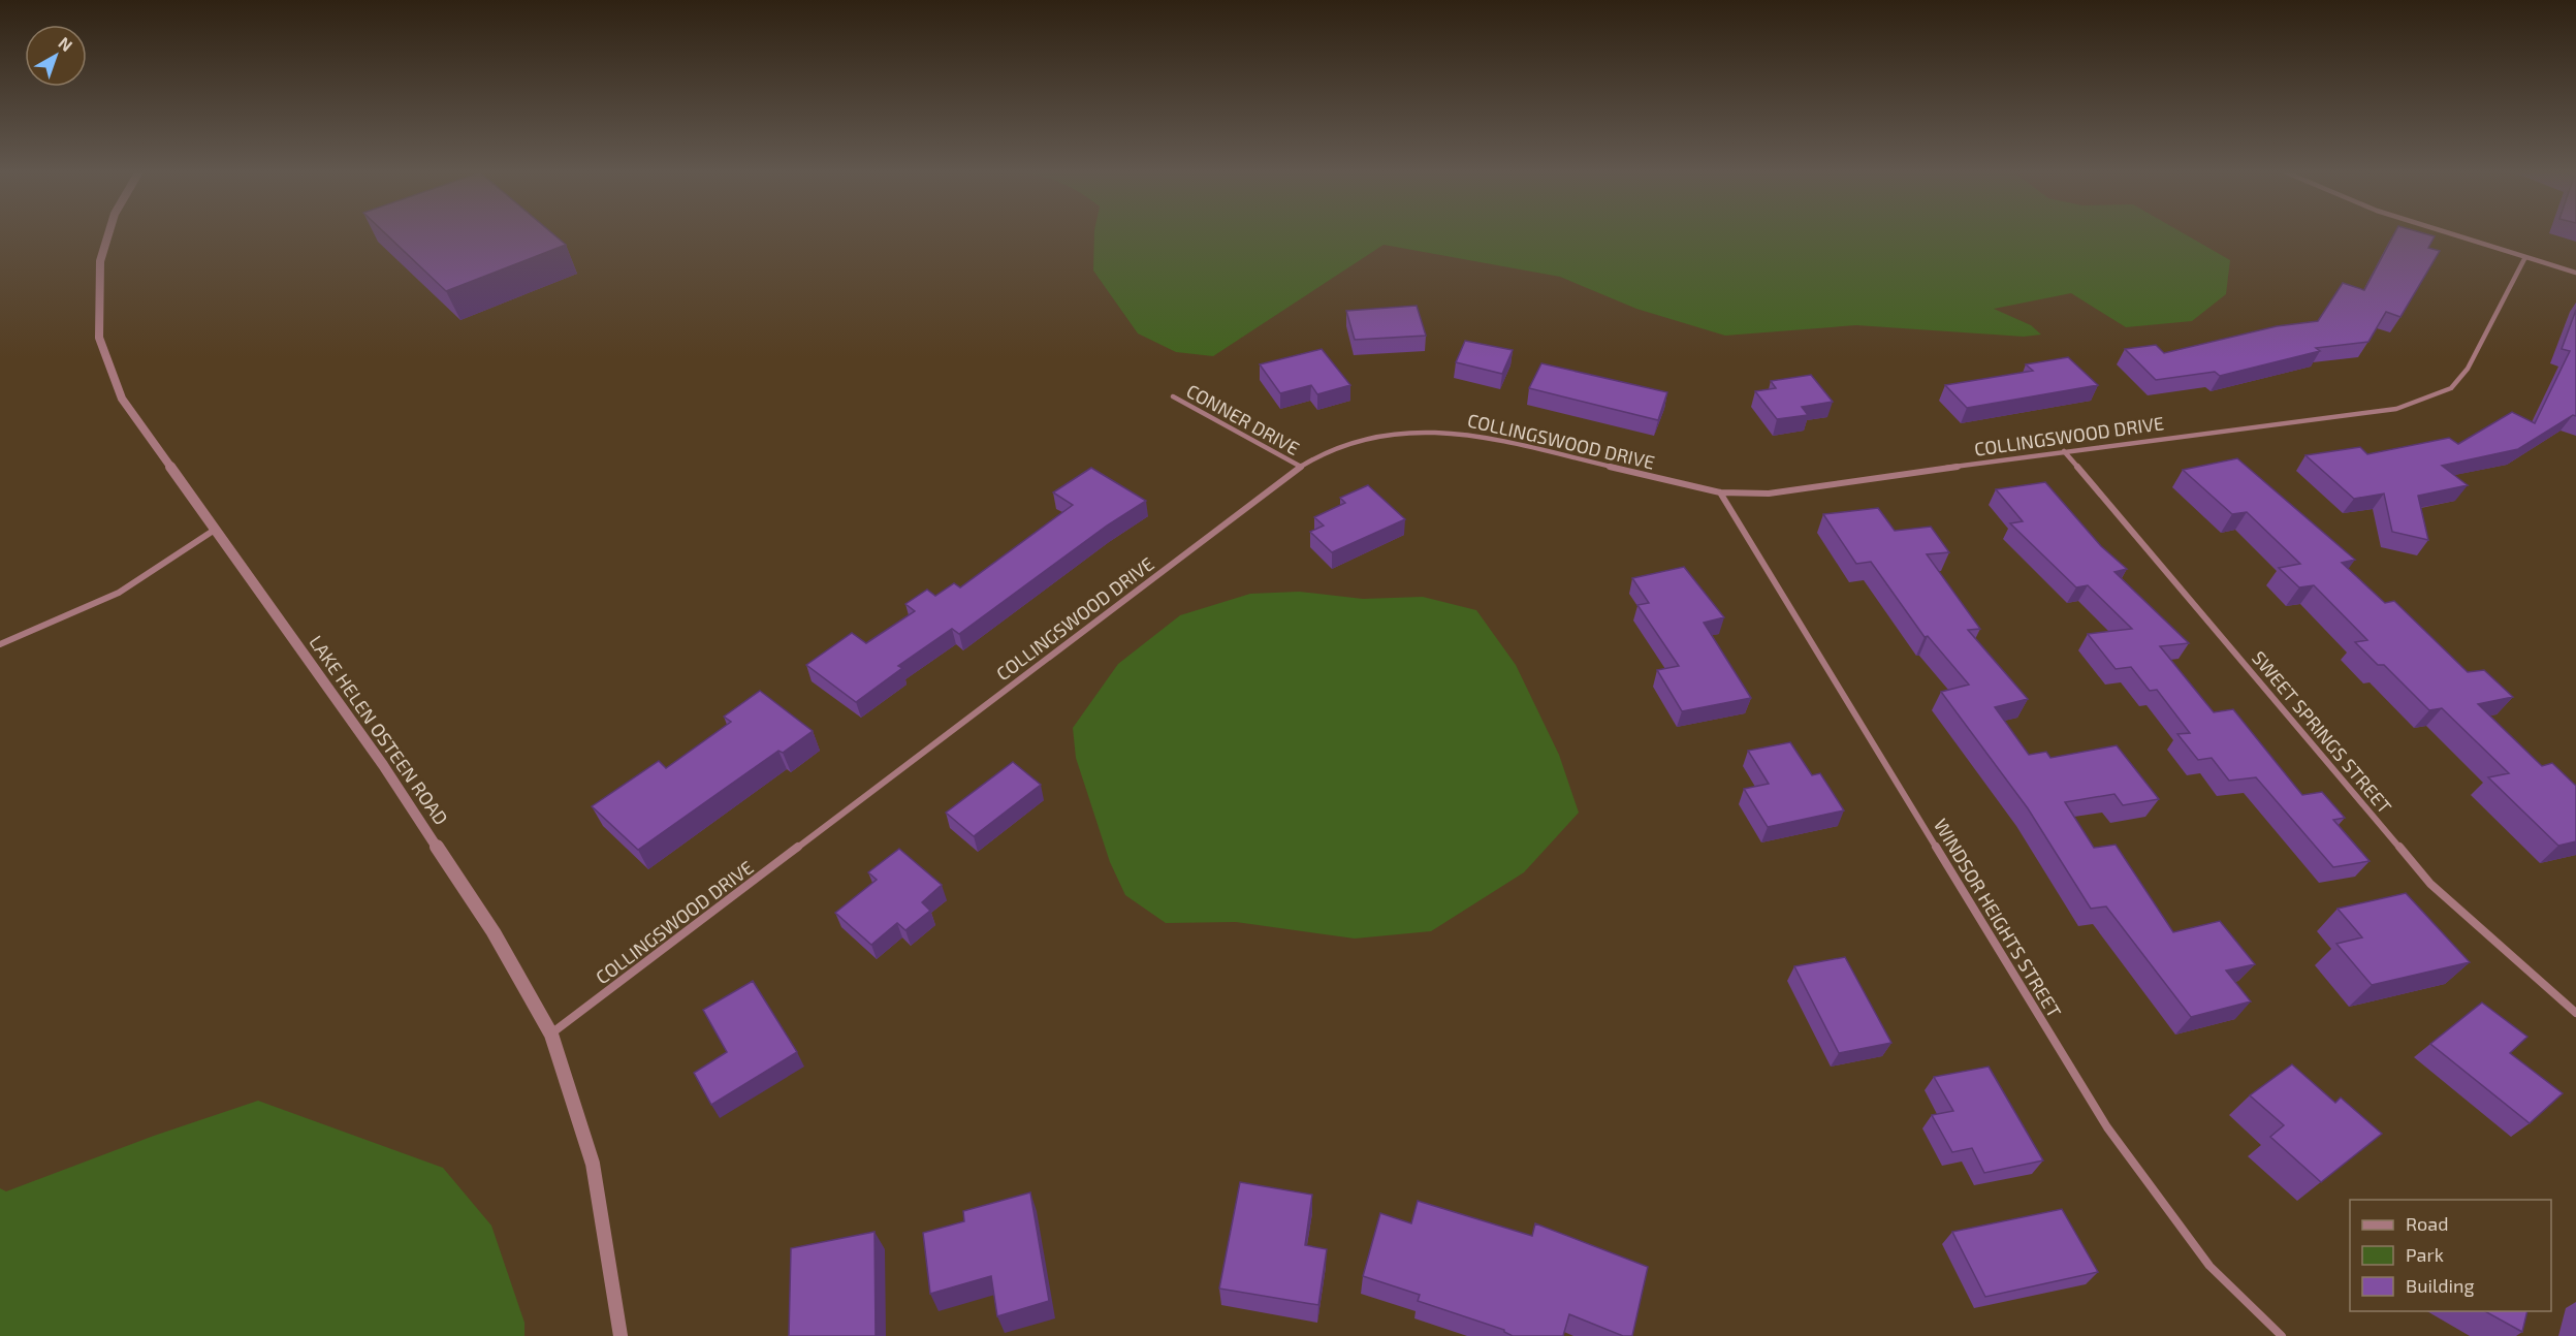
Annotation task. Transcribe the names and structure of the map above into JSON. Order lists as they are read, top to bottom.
{
  "streets": {
    "street": [
      "CONNER DRIVE",
      "COLLINGSWOOD DRIVE",
      "LAKE HELEN OSTEEN ROAD",
      "SWEET SPRINGS STREET",
      "WINDSOR HEIGHTS STREET"
    ]
  },
  "crossings": [
    ["CONNER DRIVE", "COLLINGSWOOD DRIVE"],
    ["COLLINGSWOOD DRIVE", "LAKE HELEN OSTEEN ROAD"],
    ["COLLINGSWOOD DRIVE", "SWEET SPRINGS STREET"],
    ["COLLINGSWOOD DRIVE", "WINDSOR HEIGHTS STREET"]
  ],
  "legend": ["Road", "Park", "Building"],
  "north": "top right"
}
